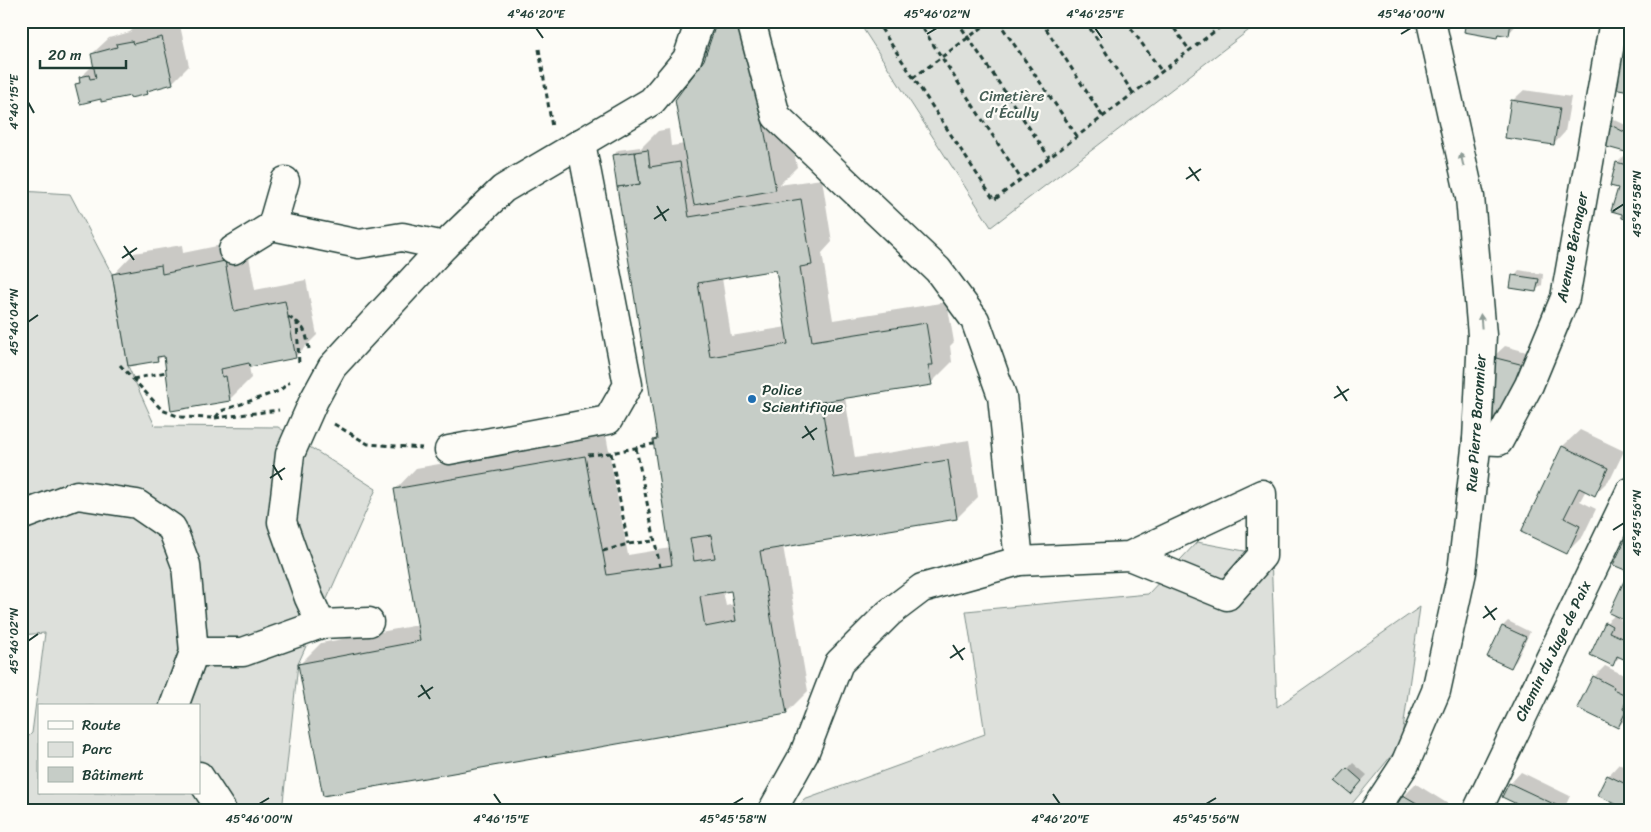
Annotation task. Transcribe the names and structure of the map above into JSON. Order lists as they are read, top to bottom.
{
  "streets": {
    "street": ["Avenue Béranger", "Rue Pierre Baronnier", "Chemin du Juge de Paix"]
  },
  "crossings": [
    ["Avenue Béranger", "Rue Pierre Baronnier"]
  ],
  "one_way": ["Rue Pierre Baronnier"],
  "parks": ["Cimetière d'Écully"],
  "places": ["Police Scientifique"],
  "legend": ["Route", "Parc", "Bâtiment"],
  "scale_bar": "20 m",
  "coordinates": [
    "4°46'20\"E",
    "45°46'02\"N",
    "4°46'25\"E",
    "45°46'00\"N",
    "4°46'15\"E",
    "45°45'58\"N",
    "45°46'04\"N",
    "45°45'56\"N"
  ]
}
